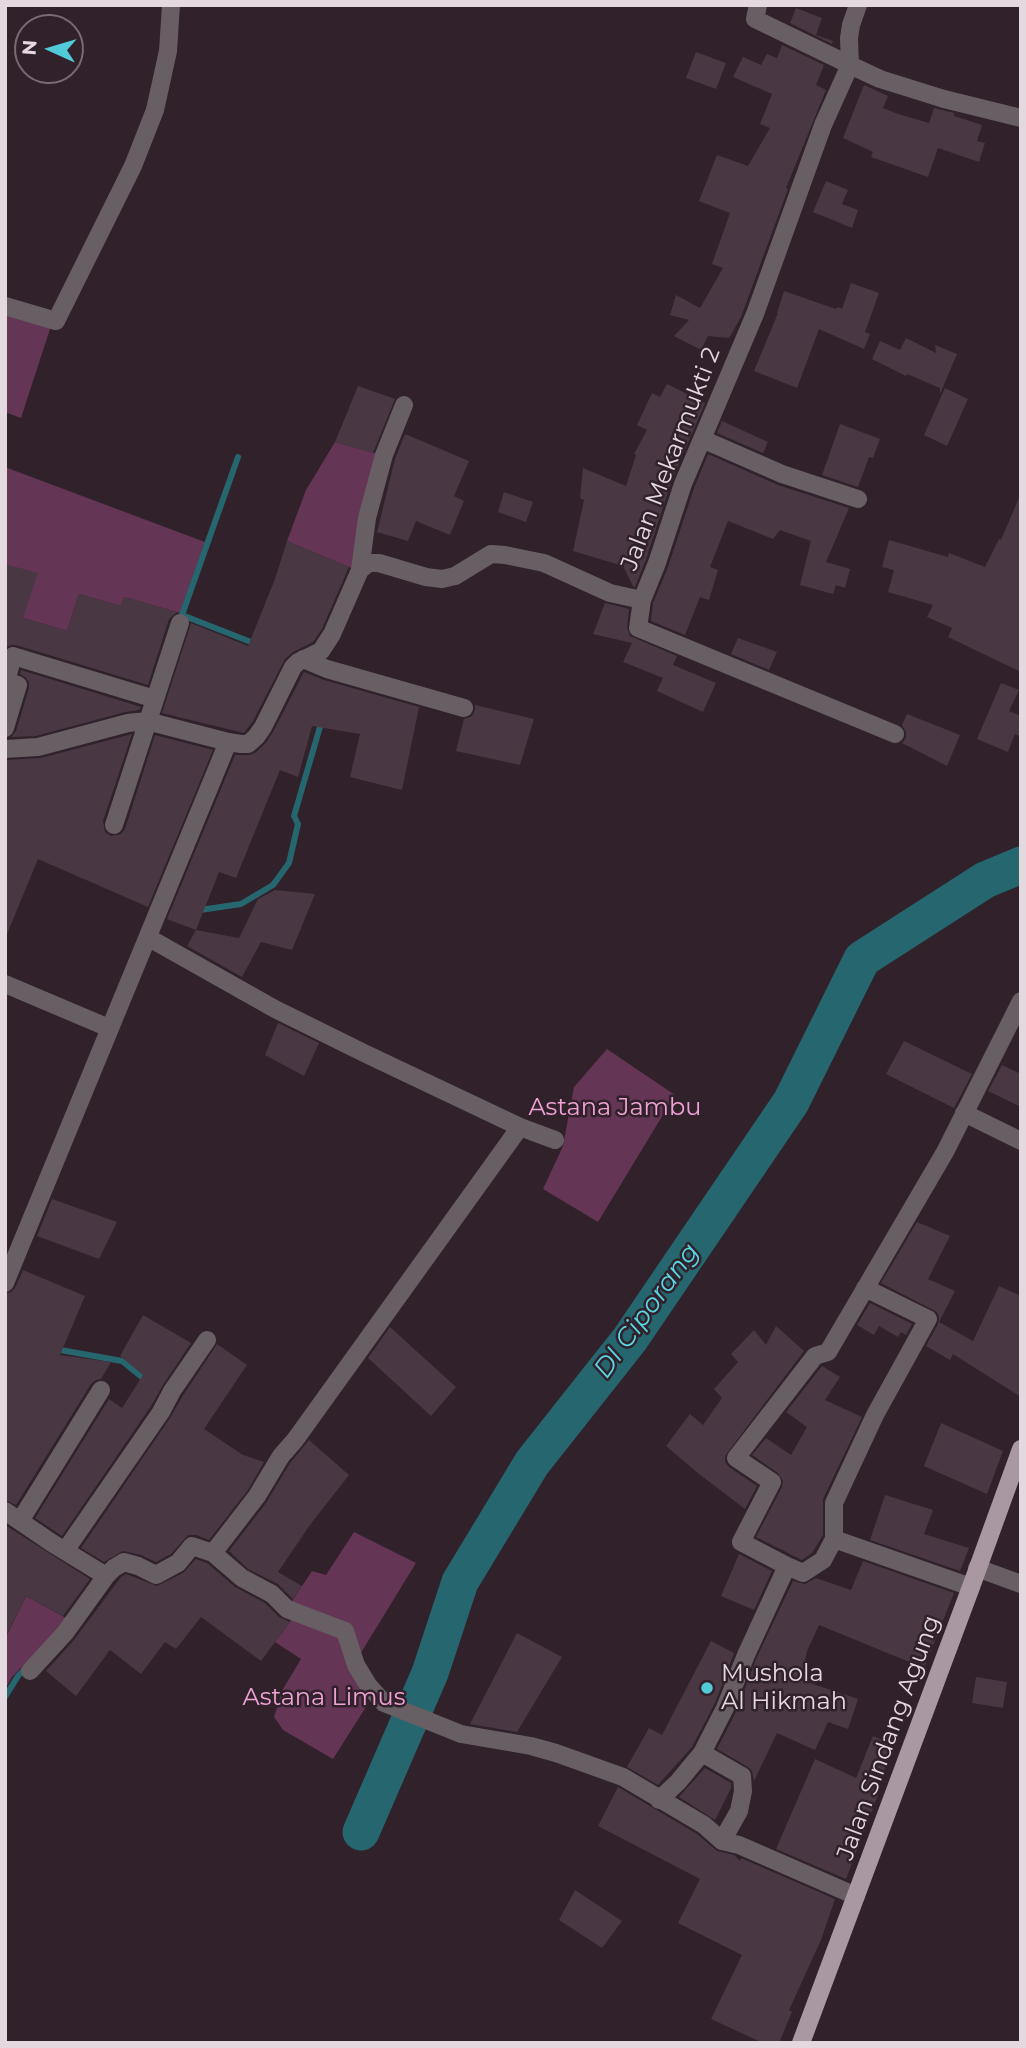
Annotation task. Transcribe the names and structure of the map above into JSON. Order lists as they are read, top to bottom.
{
  "streets": {
    "main road": ["Jalan Sindang Agung"],
    "street": ["Jalan Mekarmukti 2"]
  },
  "water": ["DI Ciporang"],
  "parks": ["Astana Jambu", "Astana Limus"],
  "places": ["Mushola Al Hikmah"],
  "north": "left"
}
